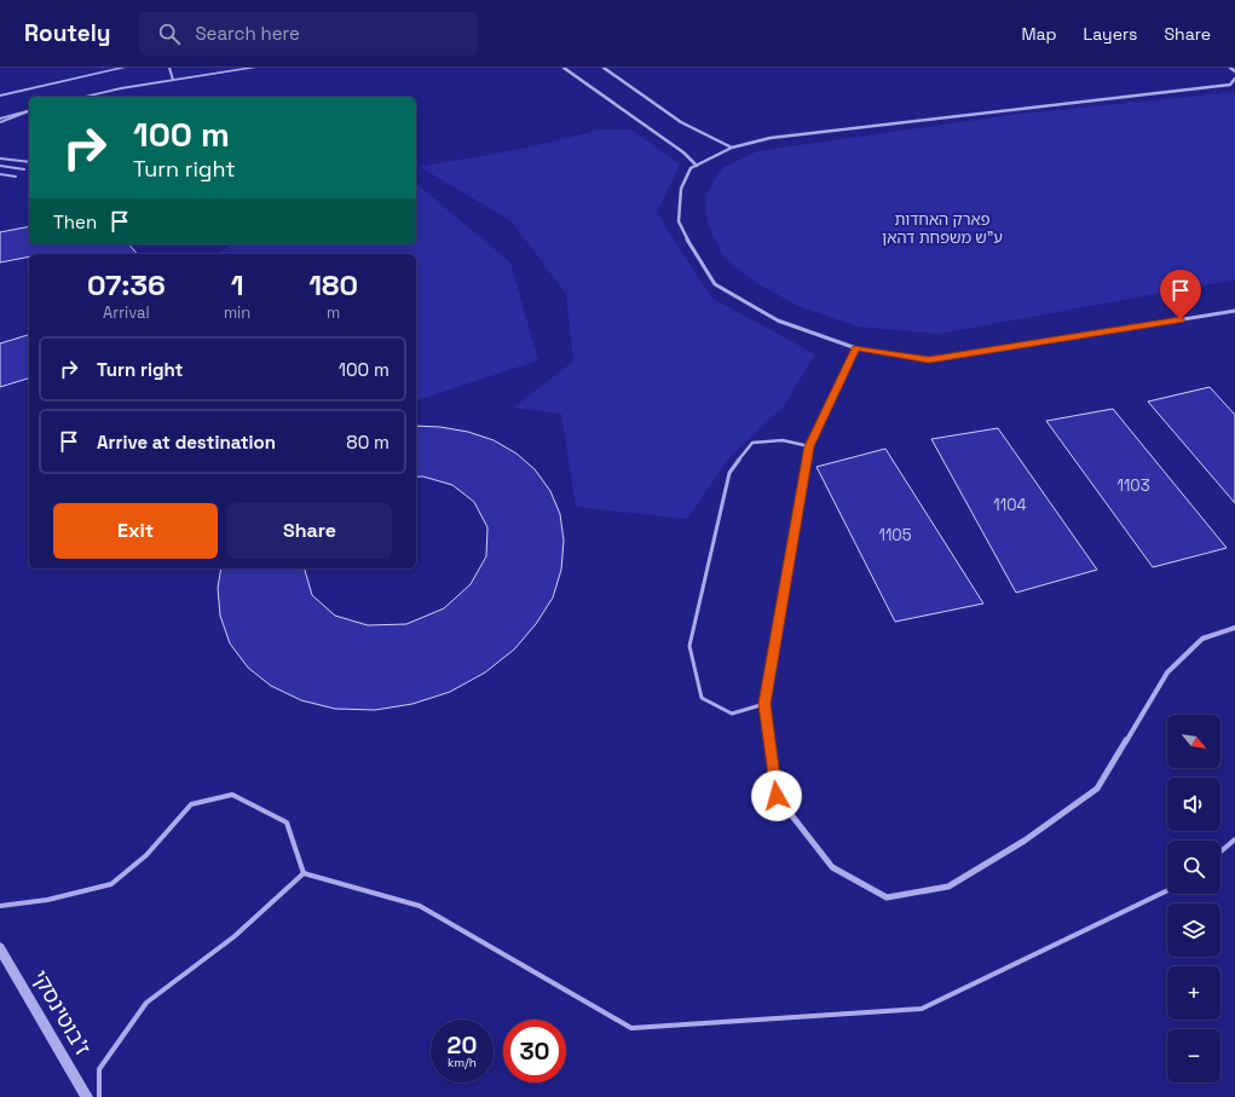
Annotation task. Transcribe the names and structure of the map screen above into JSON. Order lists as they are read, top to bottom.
{
  "streets": {
    "street": ["ז'בוטינסקי"]
  },
  "parks": ["פארק האחדות ע\"ש משפחת דהאן"],
  "house_numbers": ["1103", "1104", "1105"],
  "north": "bottom right",
  "page": {
    "header": "Routely",
    "search": "Search here",
    "nav": ["Map", "Layers", "Share"],
    "turn": ["100 m", "Turn right"],
    "then": "Then",
    "eta": [
      "07:36",
      "Arrival",
      "1",
      "min",
      "180",
      "m"
    ],
    "list": [
      {
        "name": "Turn right",
        "value": "100 m"
      },
      {
        "name": "Arrive at destination",
        "value": "80 m"
      }
    ],
    "buttons": ["Exit", "Share"],
    "map_buttons": ["+", "−"],
    "speed": "20 km/h",
    "limit": "30"
  }
}
